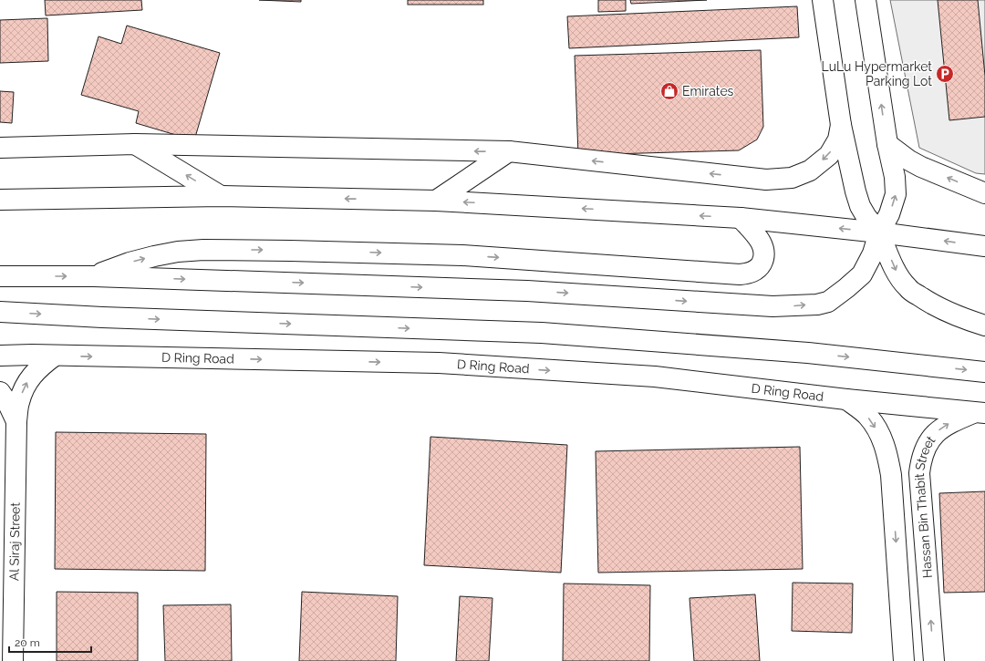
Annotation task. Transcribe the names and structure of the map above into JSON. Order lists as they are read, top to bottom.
{
  "streets": {
    "main road": ["D Ring Road", "Hassan Bin Thabit Street", "Al Siraj Street"]
  },
  "crossings": [
    ["D Ring Road", "Hassan Bin Thabit Street"],
    ["D Ring Road", "Al Siraj Street"]
  ],
  "one_way": ["Hassan Bin Thabit Street"],
  "places": {
    "parking": ["LuLu Hypermarket Parking Lot"],
    "shop": ["Emirates"]
  },
  "scale_bar": "20 m"
}
